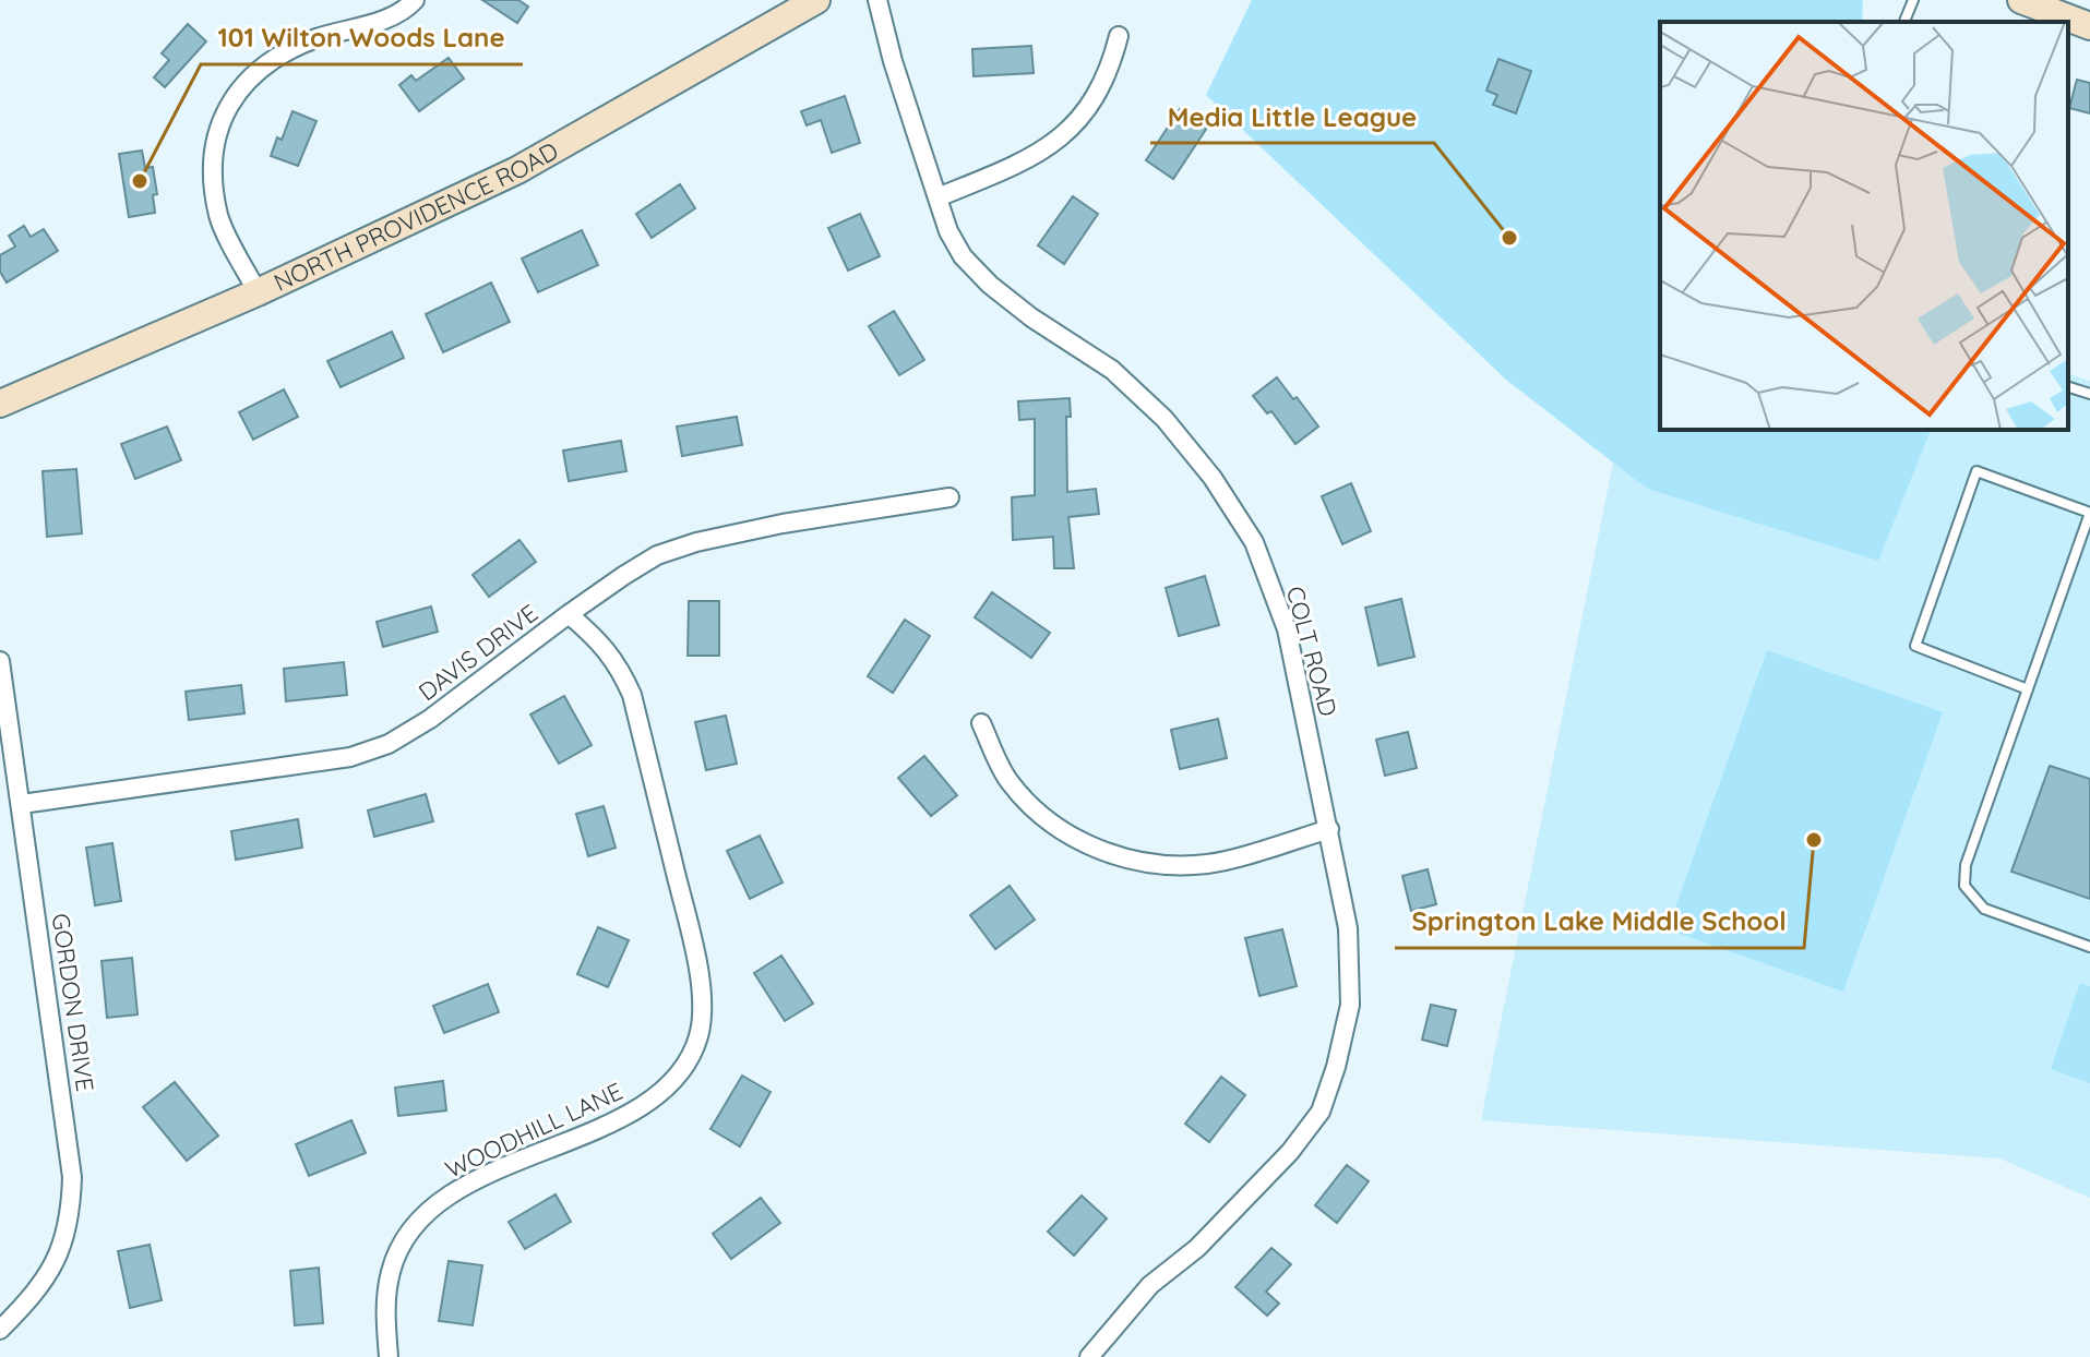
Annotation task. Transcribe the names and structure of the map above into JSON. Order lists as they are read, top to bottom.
{
  "streets": {
    "main road": ["NORTH PROVIDENCE ROAD"],
    "street": [
      "COLT ROAD",
      "DAVIS DRIVE",
      "GORDON DRIVE",
      "WOODHILL LANE"
    ]
  },
  "crossings": [
    ["DAVIS DRIVE", "GORDON DRIVE"],
    ["DAVIS DRIVE", "WOODHILL LANE"]
  ],
  "places": ["101 Wilton Woods Lane", "Media Little League", "Springton Lake Middle School"]
}
